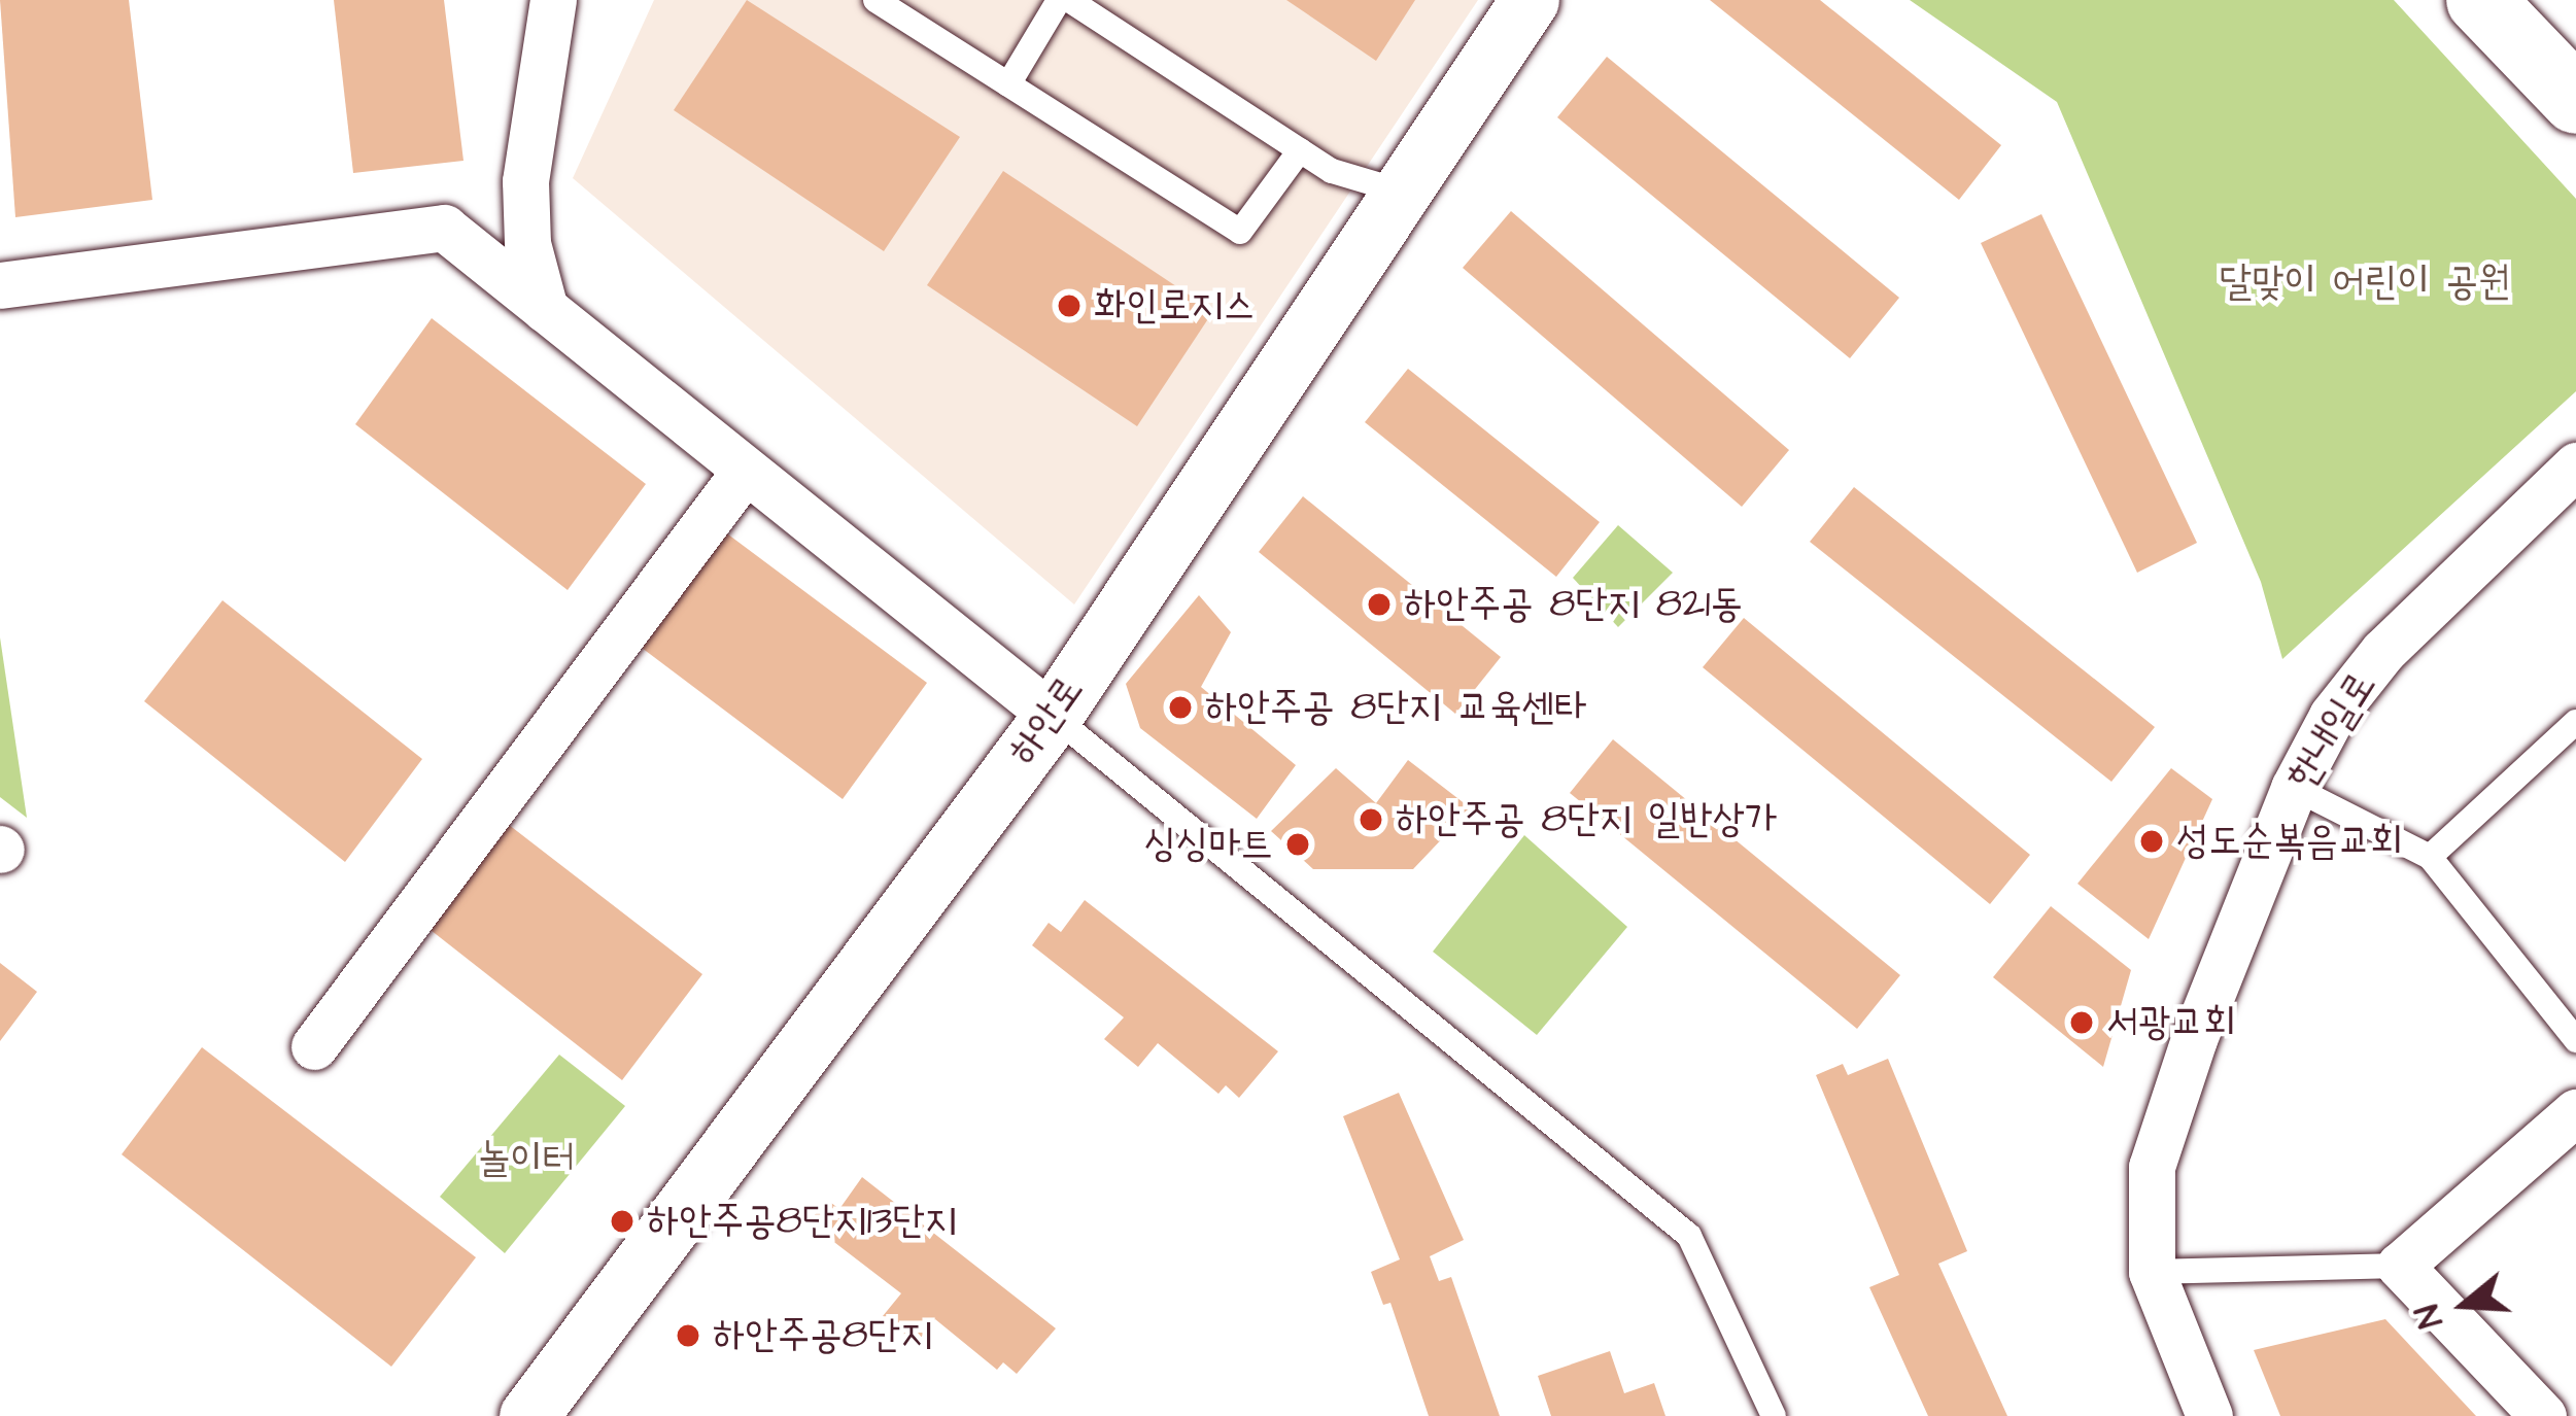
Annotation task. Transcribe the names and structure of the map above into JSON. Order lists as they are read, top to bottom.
{
  "streets": {
    "street": ["하안로", "한내일로"]
  },
  "parks": ["달맞이 어린이 공원", "놀이터"],
  "places": [
    "화인로지스",
    "하안주공 8단지 821동",
    "하안주공 8단지 교육센타",
    "하안주공 8단지 일반상가",
    "성도순복음교회",
    "싱싱마트",
    "서광교회",
    "하안주공8단지13단지",
    "하안주공8단지"
  ],
  "north": "left"
}
